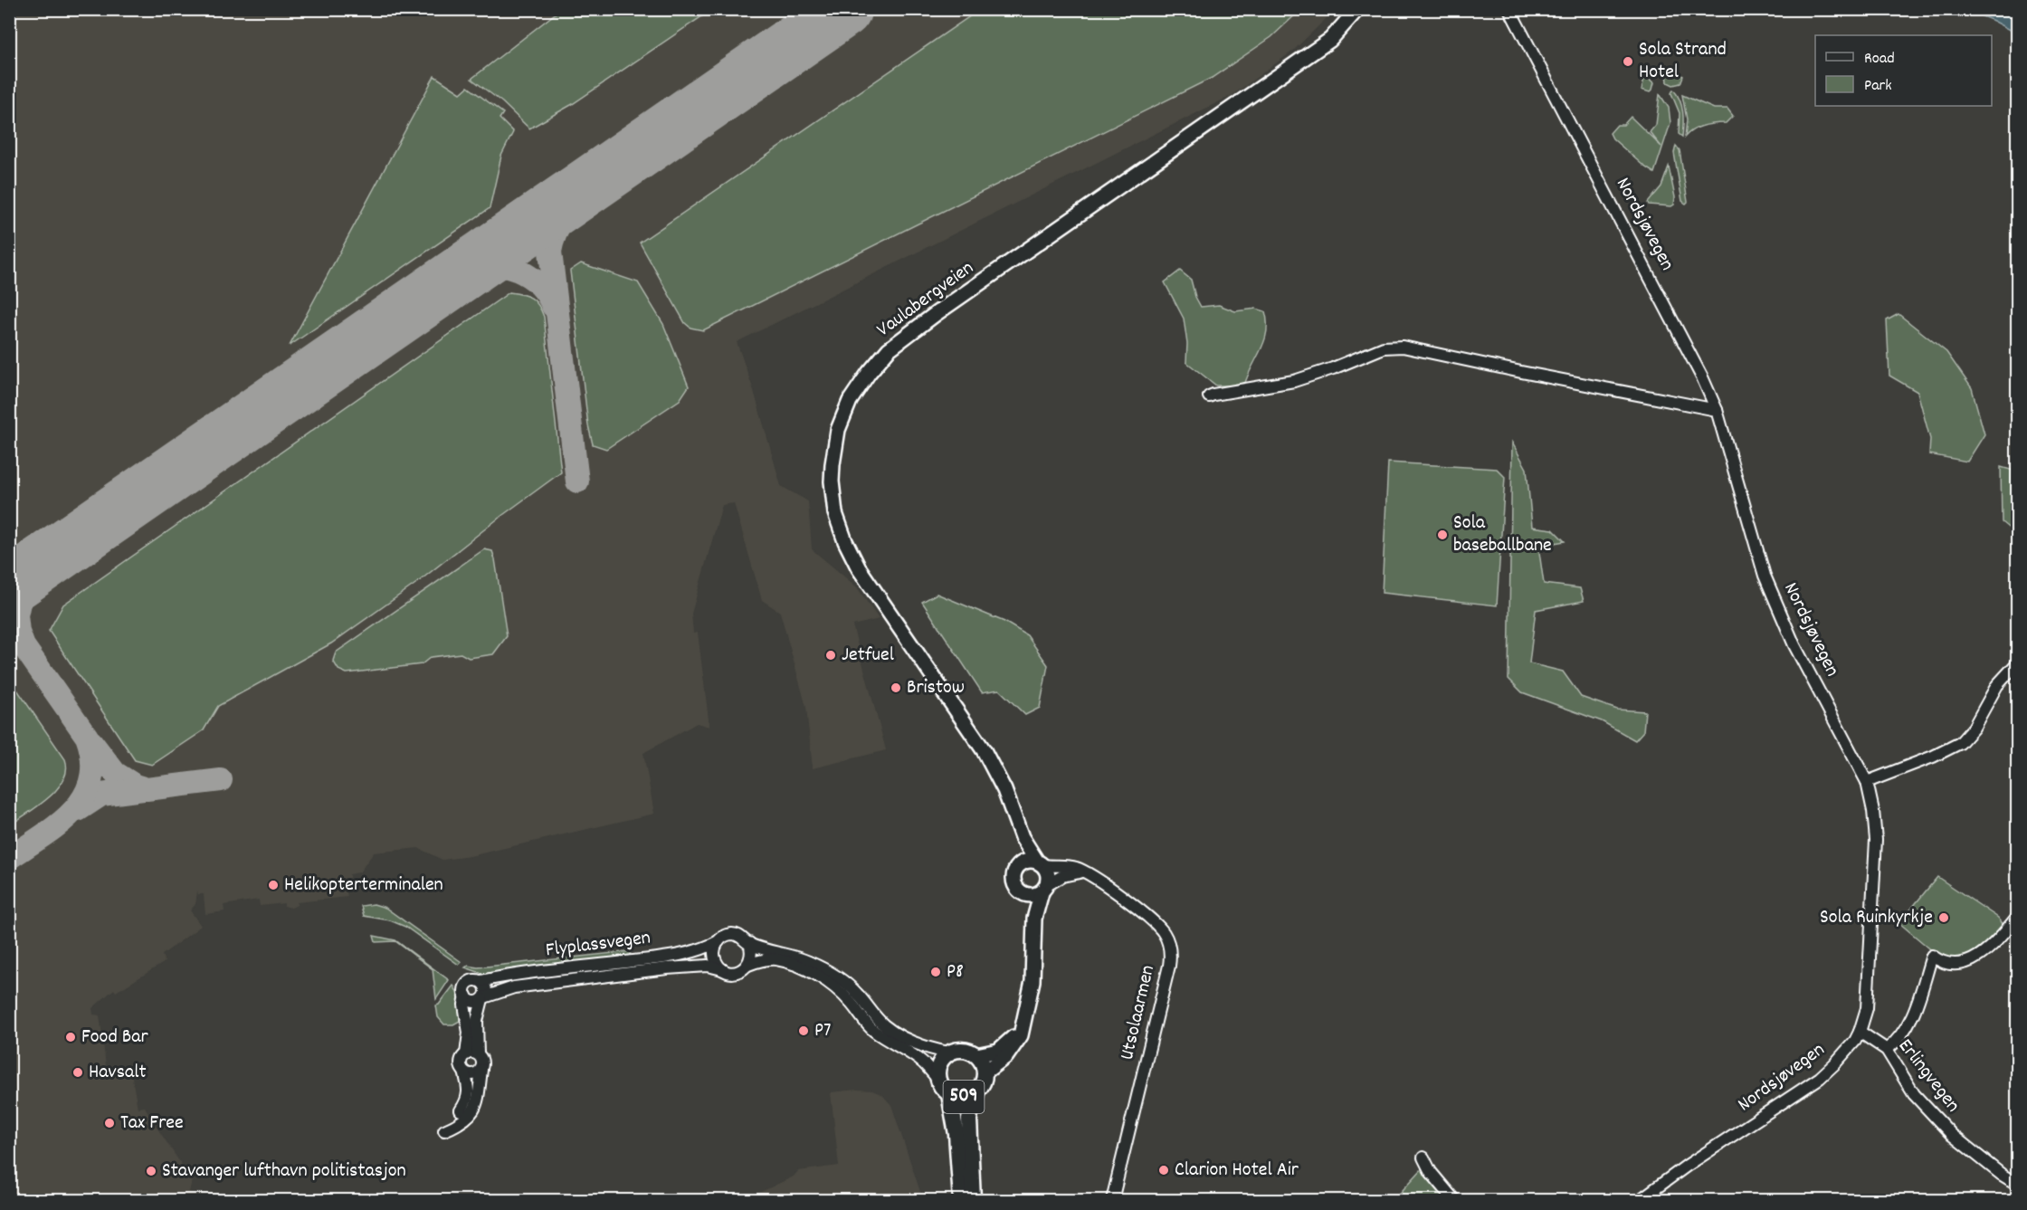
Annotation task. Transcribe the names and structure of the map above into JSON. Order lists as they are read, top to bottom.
{
  "streets": {
    "highway": ["509"],
    "main road": ["Vaulabergveien"],
    "street": [
      "Nordsjøvegen",
      "Flyplassvegen",
      "Utsolaarmen",
      "Erlingvegen"
    ]
  },
  "crossings": [
    ["Nordsjøvegen", "Erlingvegen"],
    ["Vaulabergveien", "Utsolaarmen"]
  ],
  "places": [
    "Sola Strand Hotel",
    "Sola baseballbane",
    "Jetfuel",
    "Bristow",
    "Helikopterterminalen",
    "Sola Ruinkyrkje",
    "P8",
    "P7",
    "Food Bar",
    "Havsalt",
    "Tax Free",
    "Clarion Hotel Air",
    "Stavanger lufthavn politistasjon"
  ],
  "legend": ["Road", "Park"]
}
